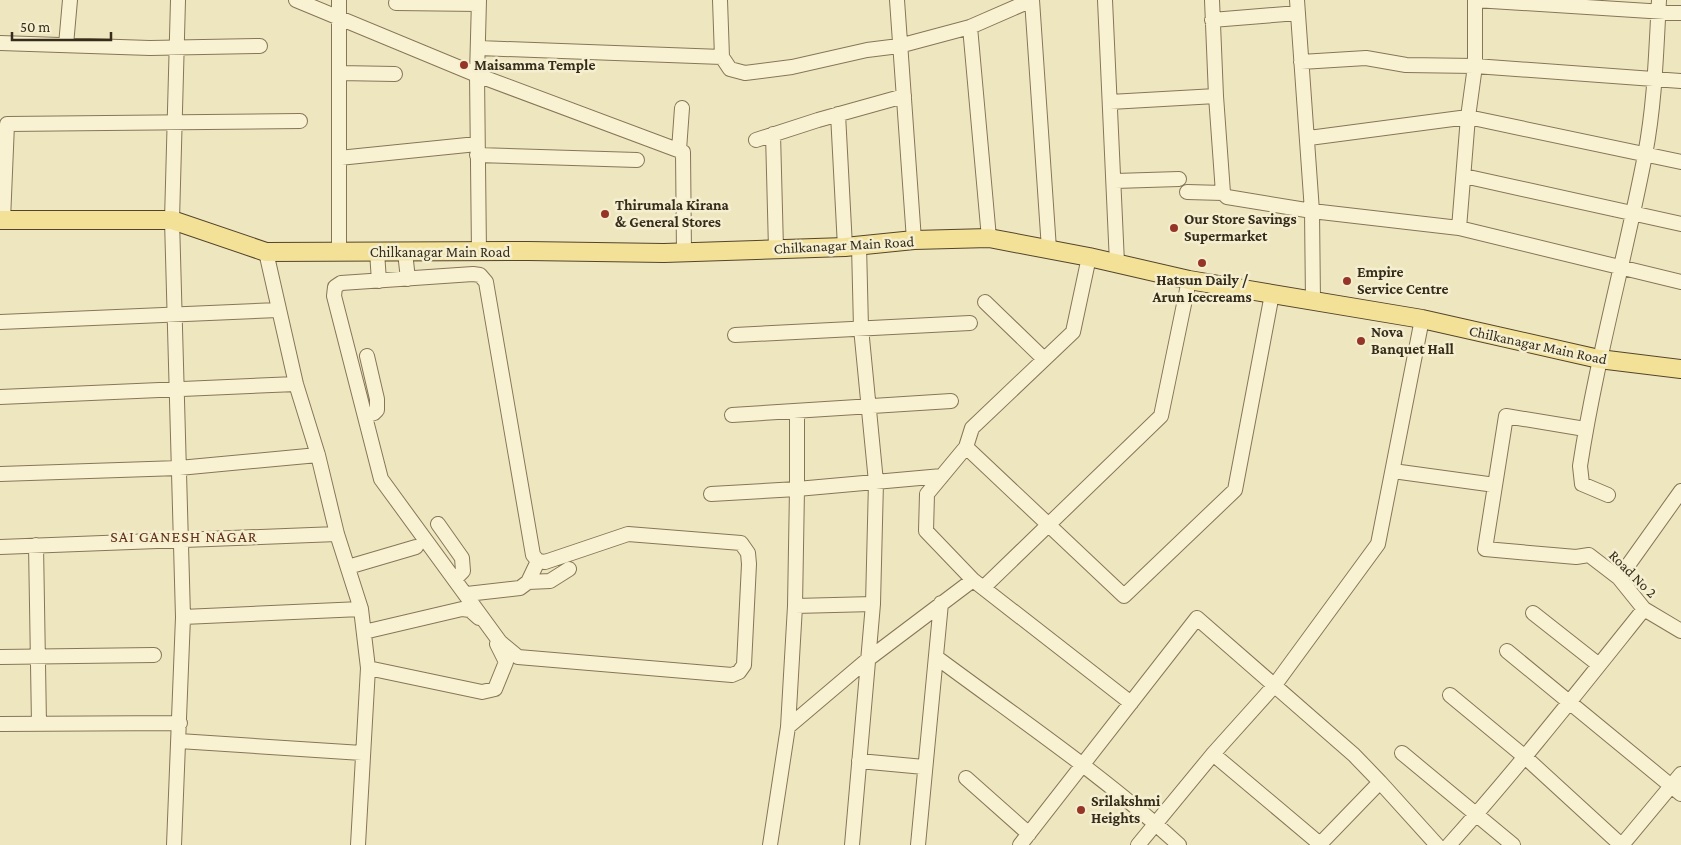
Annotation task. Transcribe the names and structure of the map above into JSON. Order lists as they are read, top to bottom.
{
  "streets": {
    "main road": ["Chilkanagar Main Road"],
    "street": ["Road No 2"]
  },
  "districts": ["SAI GANESH NAGAR"],
  "places": [
    "Maisamma Temple",
    "Thirumala Kirana & General Stores",
    "Our Store Savings Supermarket",
    "Hatsun Daily / Arun Icecreams",
    "Empire Service Centre",
    "Nova Banquet Hall",
    "Srilakshmi Heights"
  ],
  "scale_bar": "50 m"
}
